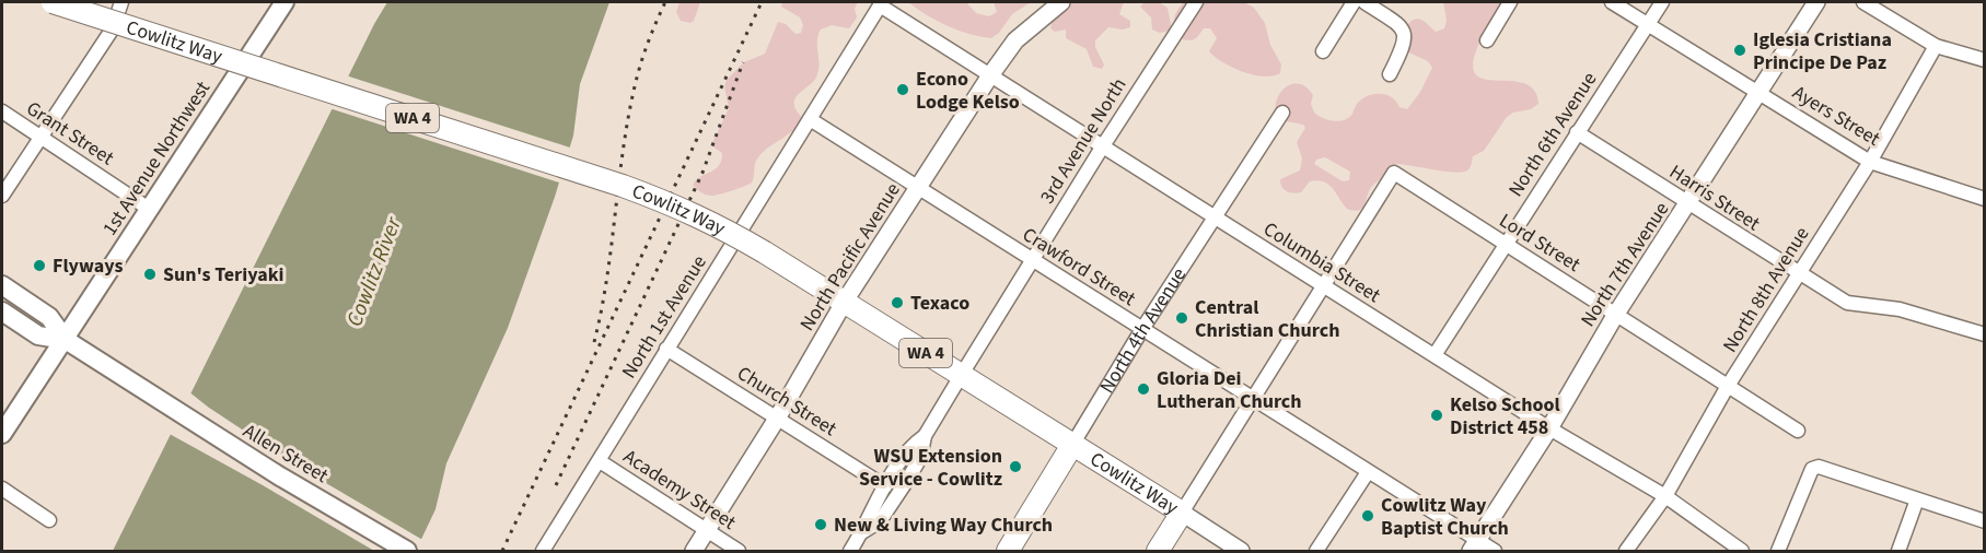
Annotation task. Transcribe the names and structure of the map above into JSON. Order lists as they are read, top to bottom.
{
  "streets": {
    "main road": [
      "Cowlitz Way",
      "WA 4",
      "1st Avenue Northwest",
      "North 4th Avenue",
      "Allen Street"
    ],
    "street": [
      "Ayers Street",
      "Grant Street",
      "North 6th Avenue",
      "3rd Avenue North",
      "Harris Street",
      "Lord Street",
      "North Pacific Avenue",
      "Columbia Street",
      "North 7th Avenue",
      "Crawford Street",
      "North 8th Avenue",
      "North 1st Avenue",
      "Church Street",
      "Academy Street"
    ]
  },
  "crossings": [
    ["Cowlitz Way", "3rd Avenue North"],
    ["Cowlitz Way", "North Pacific Avenue"],
    ["Cowlitz Way", "North 4th Avenue"],
    ["Ayers Street", "North 6th Avenue"],
    ["Ayers Street", "North 7th Avenue"],
    ["Ayers Street", "North 8th Avenue"],
    ["Grant Street", "1st Avenue Northwest"],
    ["North 6th Avenue", "Harris Street"],
    ["North 6th Avenue", "Lord Street"],
    ["North 6th Avenue", "Columbia Street"],
    ["3rd Avenue North", "Columbia Street"],
    ["3rd Avenue North", "Crawford Street"],
    ["3rd Avenue North", "Church Street"],
    ["1st Avenue Northwest", "Allen Street"],
    ["Harris Street", "North 7th Avenue"],
    ["Harris Street", "North 8th Avenue"],
    ["Lord Street", "Columbia Street"],
    ["Lord Street", "North 7th Avenue"],
    ["Lord Street", "North 8th Avenue"],
    ["North Pacific Avenue", "Columbia Street"],
    ["North Pacific Avenue", "Crawford Street"],
    ["North Pacific Avenue", "Church Street"],
    ["North Pacific Avenue", "Academy Street"],
    ["Columbia Street", "North 7th Avenue"],
    ["Columbia Street", "North 8th Avenue"],
    ["Columbia Street", "North 1st Avenue"],
    ["Columbia Street", "North 4th Avenue"],
    ["North 7th Avenue", "Crawford Street"],
    ["Crawford Street", "North 1st Avenue"],
    ["Crawford Street", "North 4th Avenue"],
    ["North 1st Avenue", "Church Street"],
    ["North 1st Avenue", "Academy Street"]
  ],
  "water": ["Cowlitz River"],
  "places": [
    "Iglesia Cristiana Principe De Paz",
    "Econo Lodge Kelso",
    "Flyways",
    "Sun's Teriyaki",
    "Texaco",
    "Central Christian Church",
    "Gloria Dei Lutheran Church",
    "Kelso School District 458",
    "WSU Extension Service - Cowlitz",
    "Cowlitz Way Baptist Church",
    "New & Living Way Church"
  ]
}
